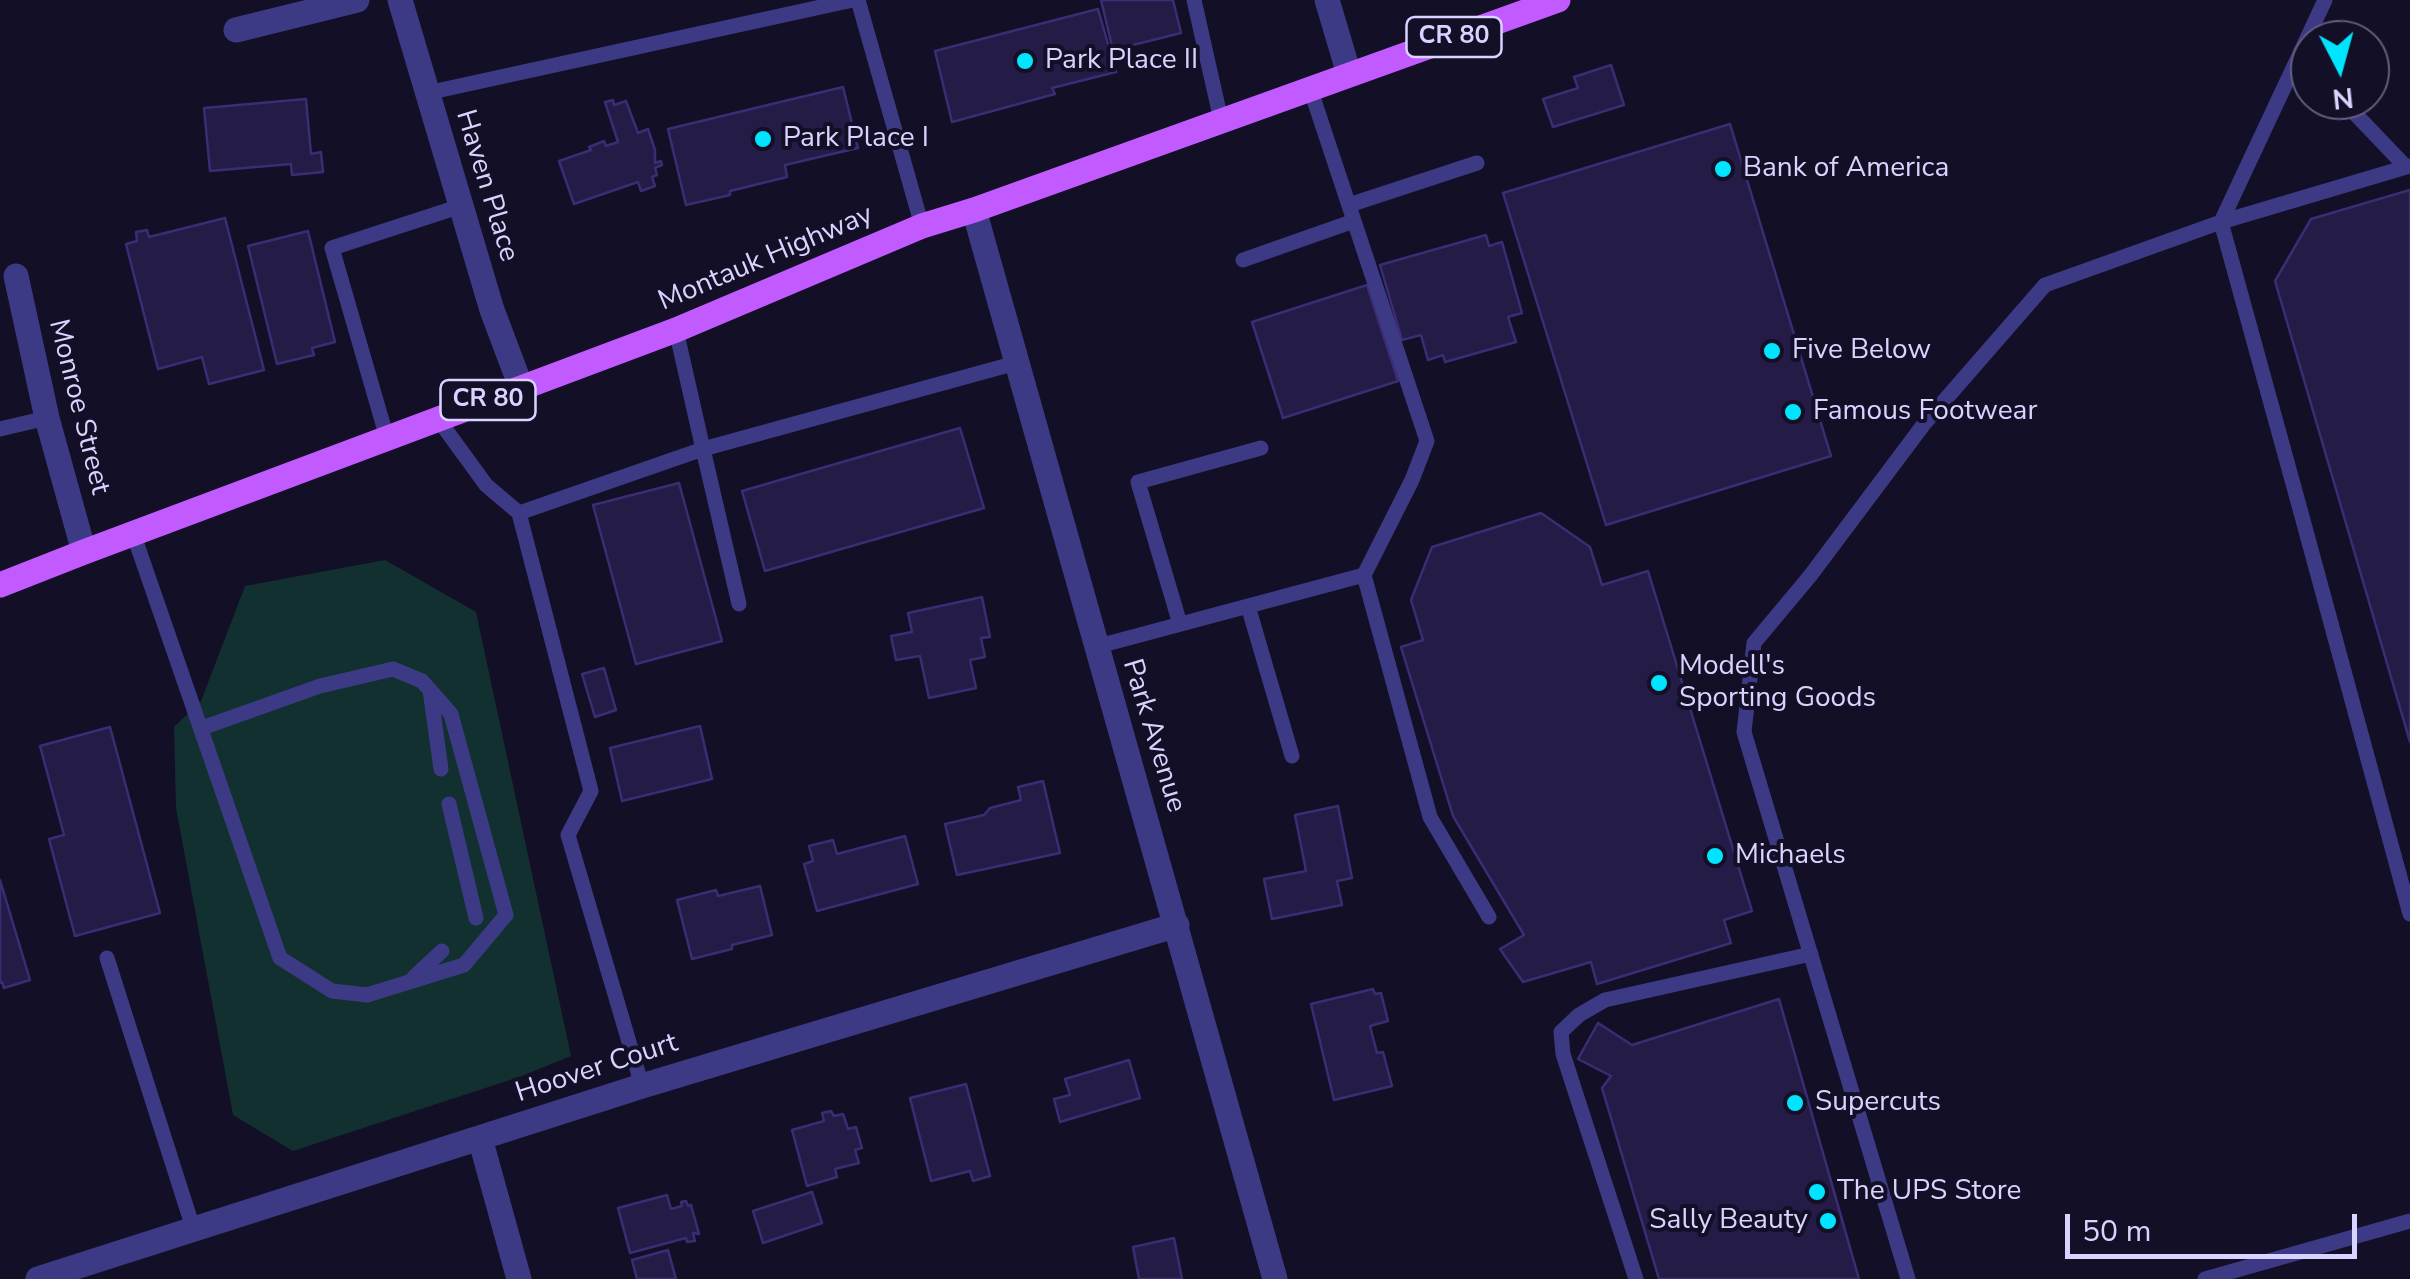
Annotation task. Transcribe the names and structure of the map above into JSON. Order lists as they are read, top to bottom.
{
  "streets": {
    "main road": ["CR 80", "Montauk Highway"],
    "street": [
      "Haven Place",
      "Monroe Street",
      "Park Avenue",
      "Hoover Court"
    ]
  },
  "crossings": [
    ["Haven Place", "Montauk Highway"],
    ["Montauk Highway", "Monroe Street"],
    ["Montauk Highway", "Park Avenue"],
    ["Park Avenue", "Hoover Court"]
  ],
  "places": [
    "Park Place II",
    "Park Place I",
    "Bank of America",
    "Five Below",
    "Famous Footwear",
    "Modell's Sporting Goods",
    "Michaels",
    "Supercuts",
    "The UPS Store",
    "Sally Beauty"
  ],
  "scale_bar": "50 m",
  "north": "bottom"
}
